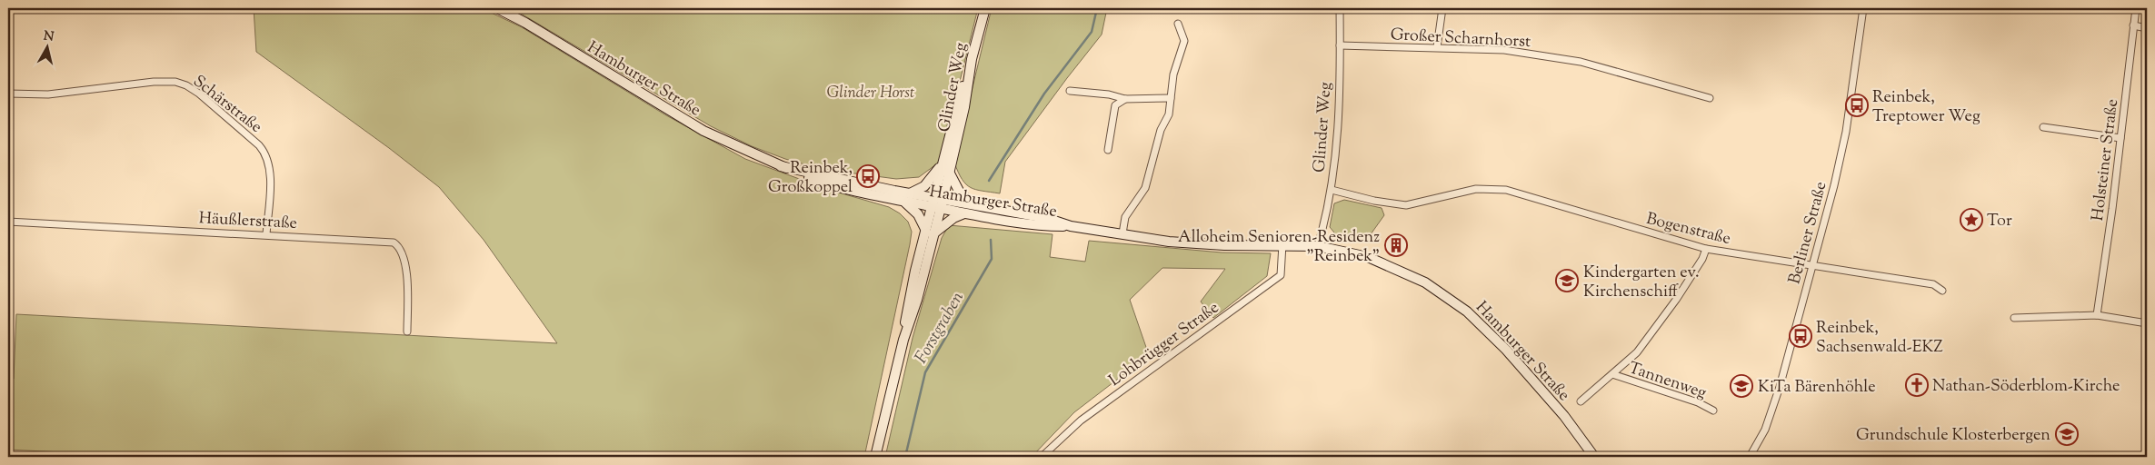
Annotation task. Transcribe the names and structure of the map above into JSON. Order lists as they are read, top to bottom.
{
  "streets": {
    "main road": ["Hamburger Straße", "Glinder Weg"],
    "street": [
      "Großer Scharnhorst",
      "Schärstraße",
      "Holsteiner Straße",
      "Häußlerstraße",
      "Bogenstraße",
      "Berliner Straße",
      "Lohbrügger Straße",
      "Tannenweg"
    ]
  },
  "crossings": [
    ["Großer Scharnhorst", "Glinder Weg"],
    ["Hamburger Straße", "Glinder Weg"],
    ["Hamburger Straße", "Lohbrügger Straße"],
    ["Glinder Weg", "Bogenstraße"],
    ["Schärstraße", "Häußlerstraße"],
    ["Bogenstraße", "Berliner Straße"]
  ],
  "water": ["Forstgraben"],
  "parks": ["Glinder Horst"],
  "places": {
    "bus stop": ["Reinbek, Treptower Weg", "Reinbek, Großkoppel", "Reinbek, Sachsenwald-EKZ"],
    "place": ["Tor"],
    "building": ["Alloheim Senioren-Residenz \"Reinbek\""],
    "school or university": ["Kindergarten ev. Kirchenschiff", "KiTa Bärenhöhle", "Grundschule Klosterbergen"],
    "church": ["Nathan-Söderblom-Kirche"]
  },
  "north": "top"
}
